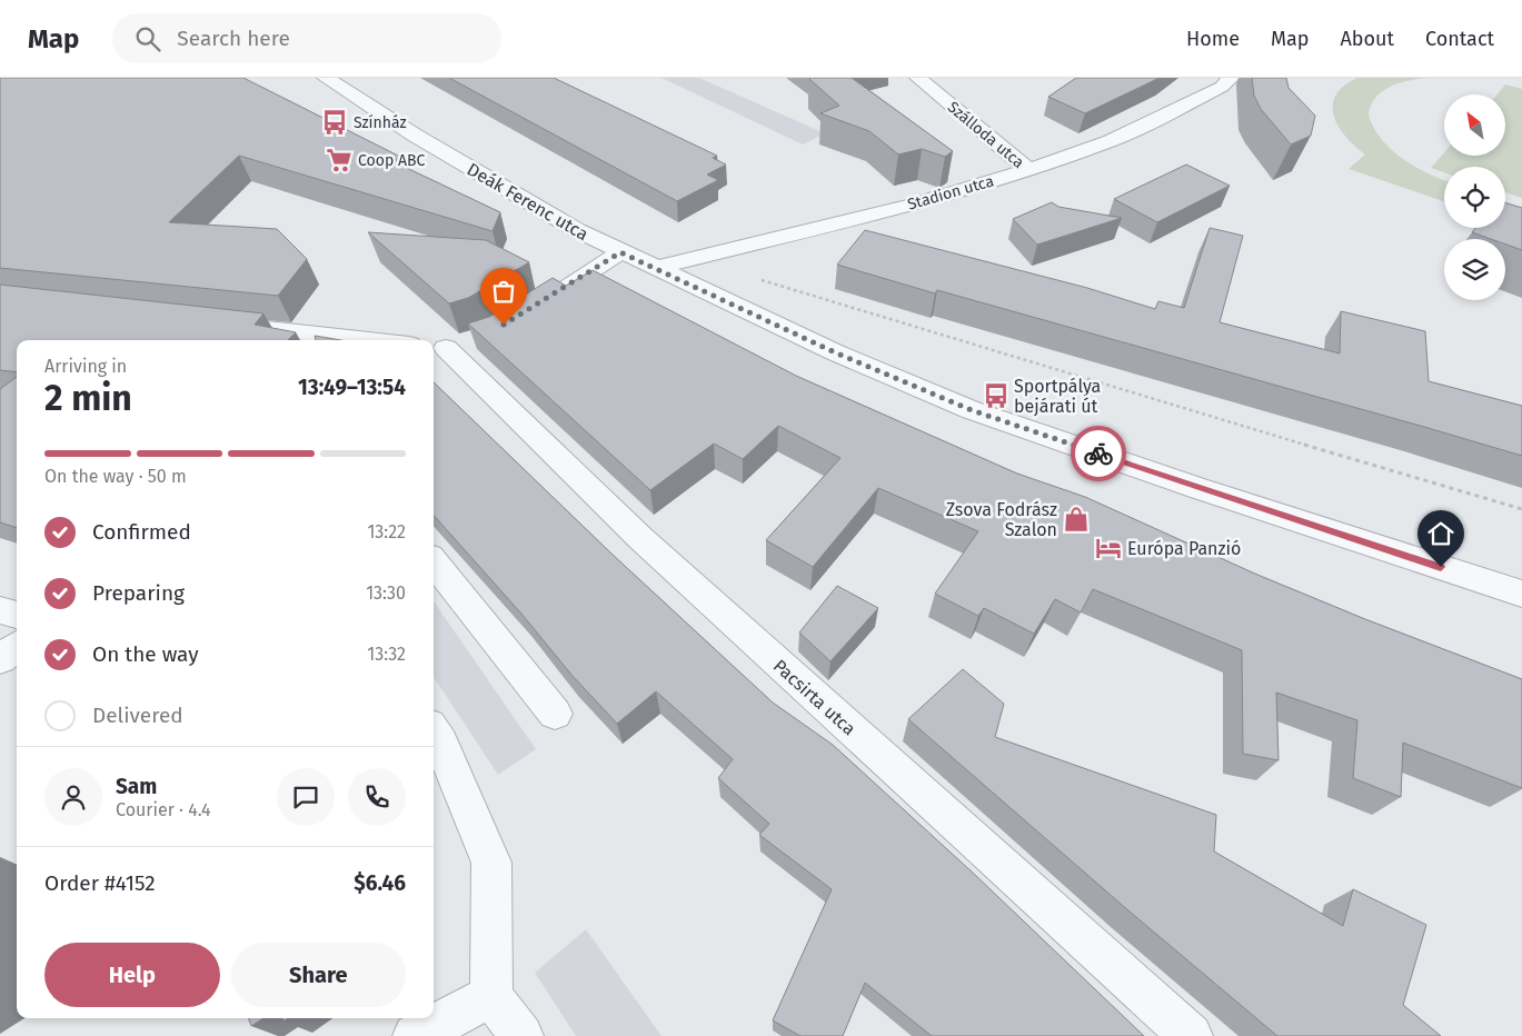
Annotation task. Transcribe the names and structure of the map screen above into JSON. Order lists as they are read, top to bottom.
{
  "streets": {
    "street": [
      "Szálloda utca",
      "Stadion utca",
      "Deák Ferenc utca",
      "Pacsirta utca"
    ]
  },
  "crossings": [
    ["Szálloda utca", "Stadion utca"],
    ["Stadion utca", "Deák Ferenc utca"]
  ],
  "places": {
    "bus stop": ["Színház", "Sportpálya bejárati út"],
    "supermarket": ["Coop ABC"],
    "shop": ["Zsova Fodrász Szalon"],
    "hotel": ["Európa Panzió"]
  },
  "north": "top left",
  "page": {
    "header": "Map",
    "search": "Search here",
    "nav": [
      "Home",
      "Map",
      "About",
      "Contact"
    ],
    "heading": ["2 min", "Arriving in", "13:49–13:54"],
    "panel": [
      "Sam",
      "Courier · 4.4",
      "Order #4152",
      "$6.46"
    ],
    "bar": "On the way · 50 m",
    "list": [
      ["Confirmed", "13:22"],
      ["Preparing", "13:30"],
      ["On the way", "13:32"],
      "Delivered"
    ],
    "buttons": ["Help", "Share"]
  }
}
